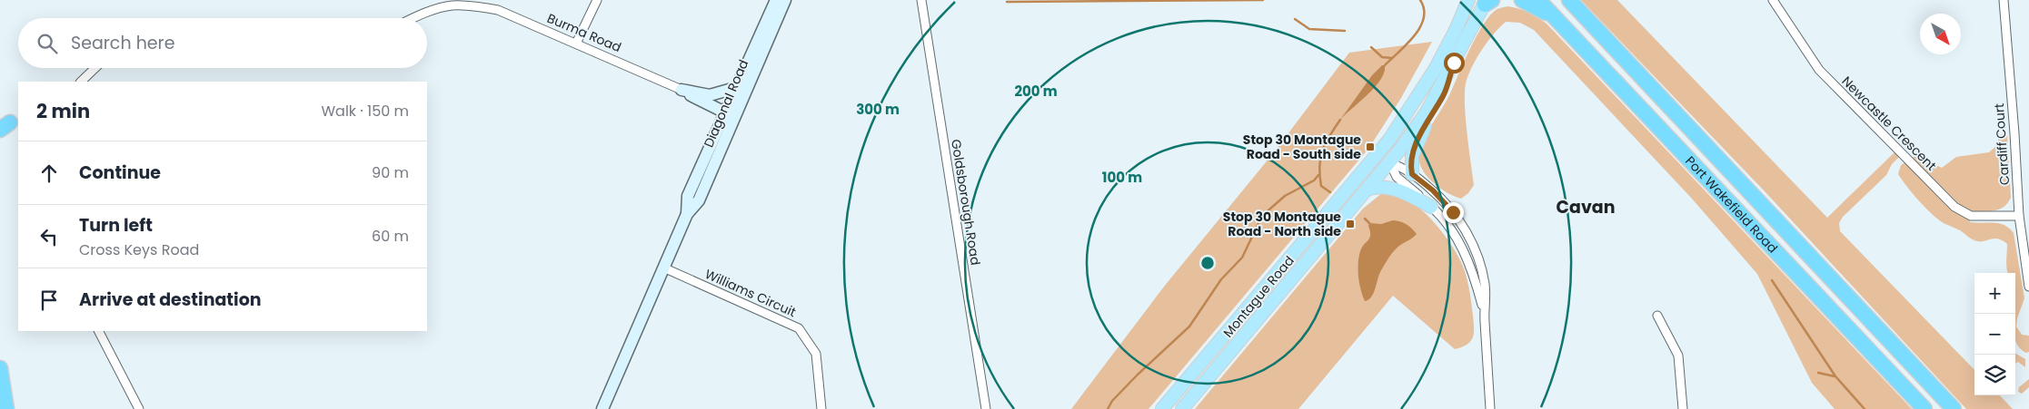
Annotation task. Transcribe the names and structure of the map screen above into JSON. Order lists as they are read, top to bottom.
{
  "streets": {
    "highway": ["Port Wakefield Road"],
    "main road": ["Montague Road"],
    "street": [
      "Burma Road",
      "Diagonal Road",
      "Newcastle Crescent",
      "Cardiff Court",
      "Goldsborough Road",
      "Williams Circuit"
    ]
  },
  "crossings": [
    ["Diagonal Road", "Williams Circuit"],
    ["Newcastle Crescent", "Cardiff Court"]
  ],
  "districts": ["Cavan"],
  "places": {
    "transit": ["Stop 30 Montague Road - South side", "Stop 30 Montague Road - North side"]
  },
  "north": "bottom right",
  "page": {
    "search": "Search here",
    "heading": ["2 min", "Walk · 150 m"],
    "list": [
      ["Continue", "90 m"],
      ["Turn left", "Cross Keys Road", "60 m"],
      "Arrive at destination"
    ],
    "map_buttons": ["+", "−"]
  },
  "rings": ["200 m", "300 m", "100 m"]
}
